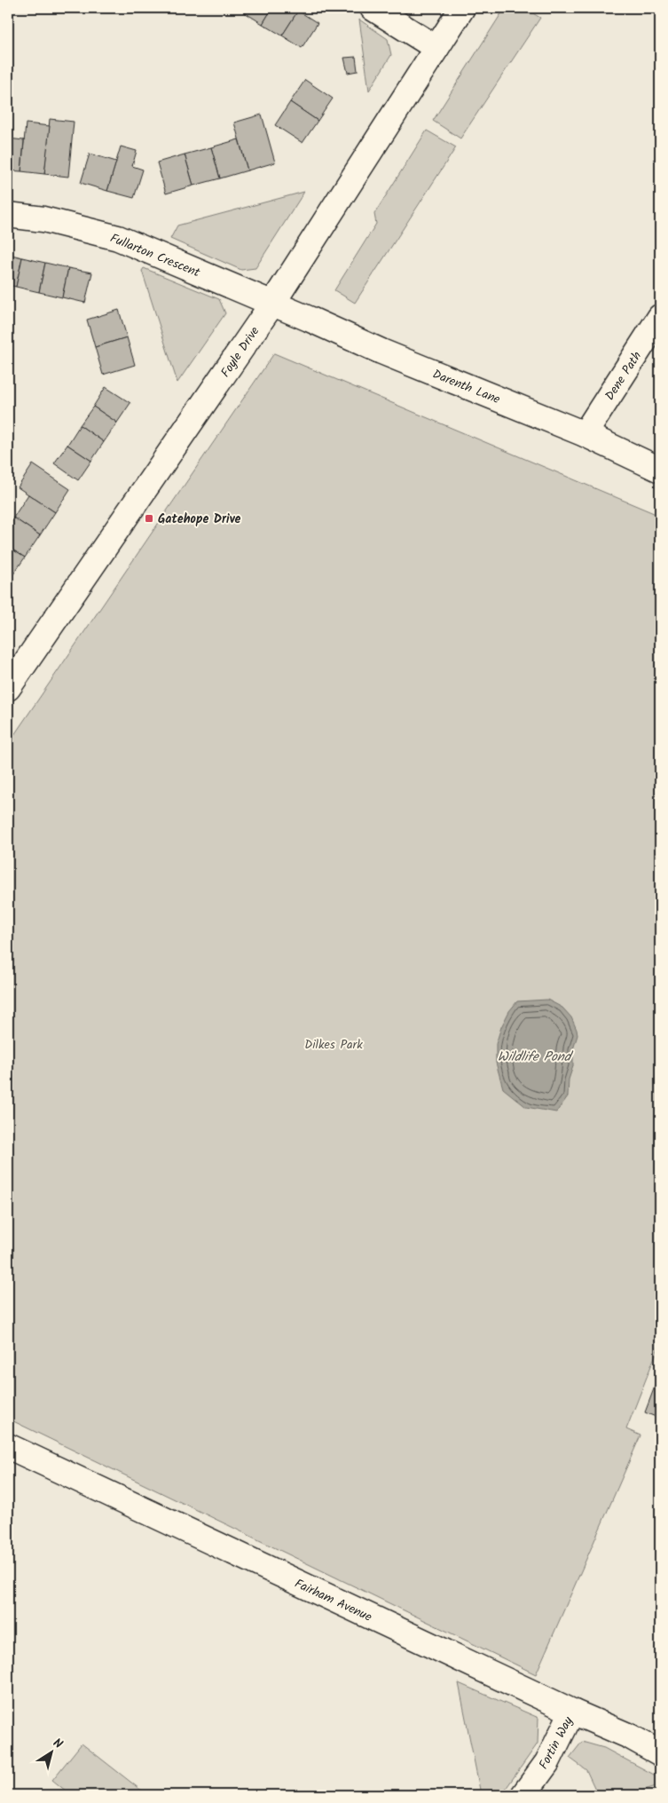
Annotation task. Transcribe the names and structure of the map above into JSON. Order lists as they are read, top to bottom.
{
  "streets": {
    "street": [
      "Fullarton Crescent",
      "Foyle Drive",
      "Dene Path",
      "Darenth Lane",
      "Fairham Avenue",
      "Fortin Way"
    ]
  },
  "crossings": [
    ["Fullarton Crescent", "Foyle Drive"],
    ["Fullarton Crescent", "Darenth Lane"],
    ["Foyle Drive", "Darenth Lane"],
    ["Dene Path", "Darenth Lane"],
    ["Fairham Avenue", "Fortin Way"]
  ],
  "water": ["Wildlife Pond"],
  "parks": ["Dilkes Park"],
  "places": {
    "transit": ["Gatehope Drive"]
  },
  "north": "top right"
}
